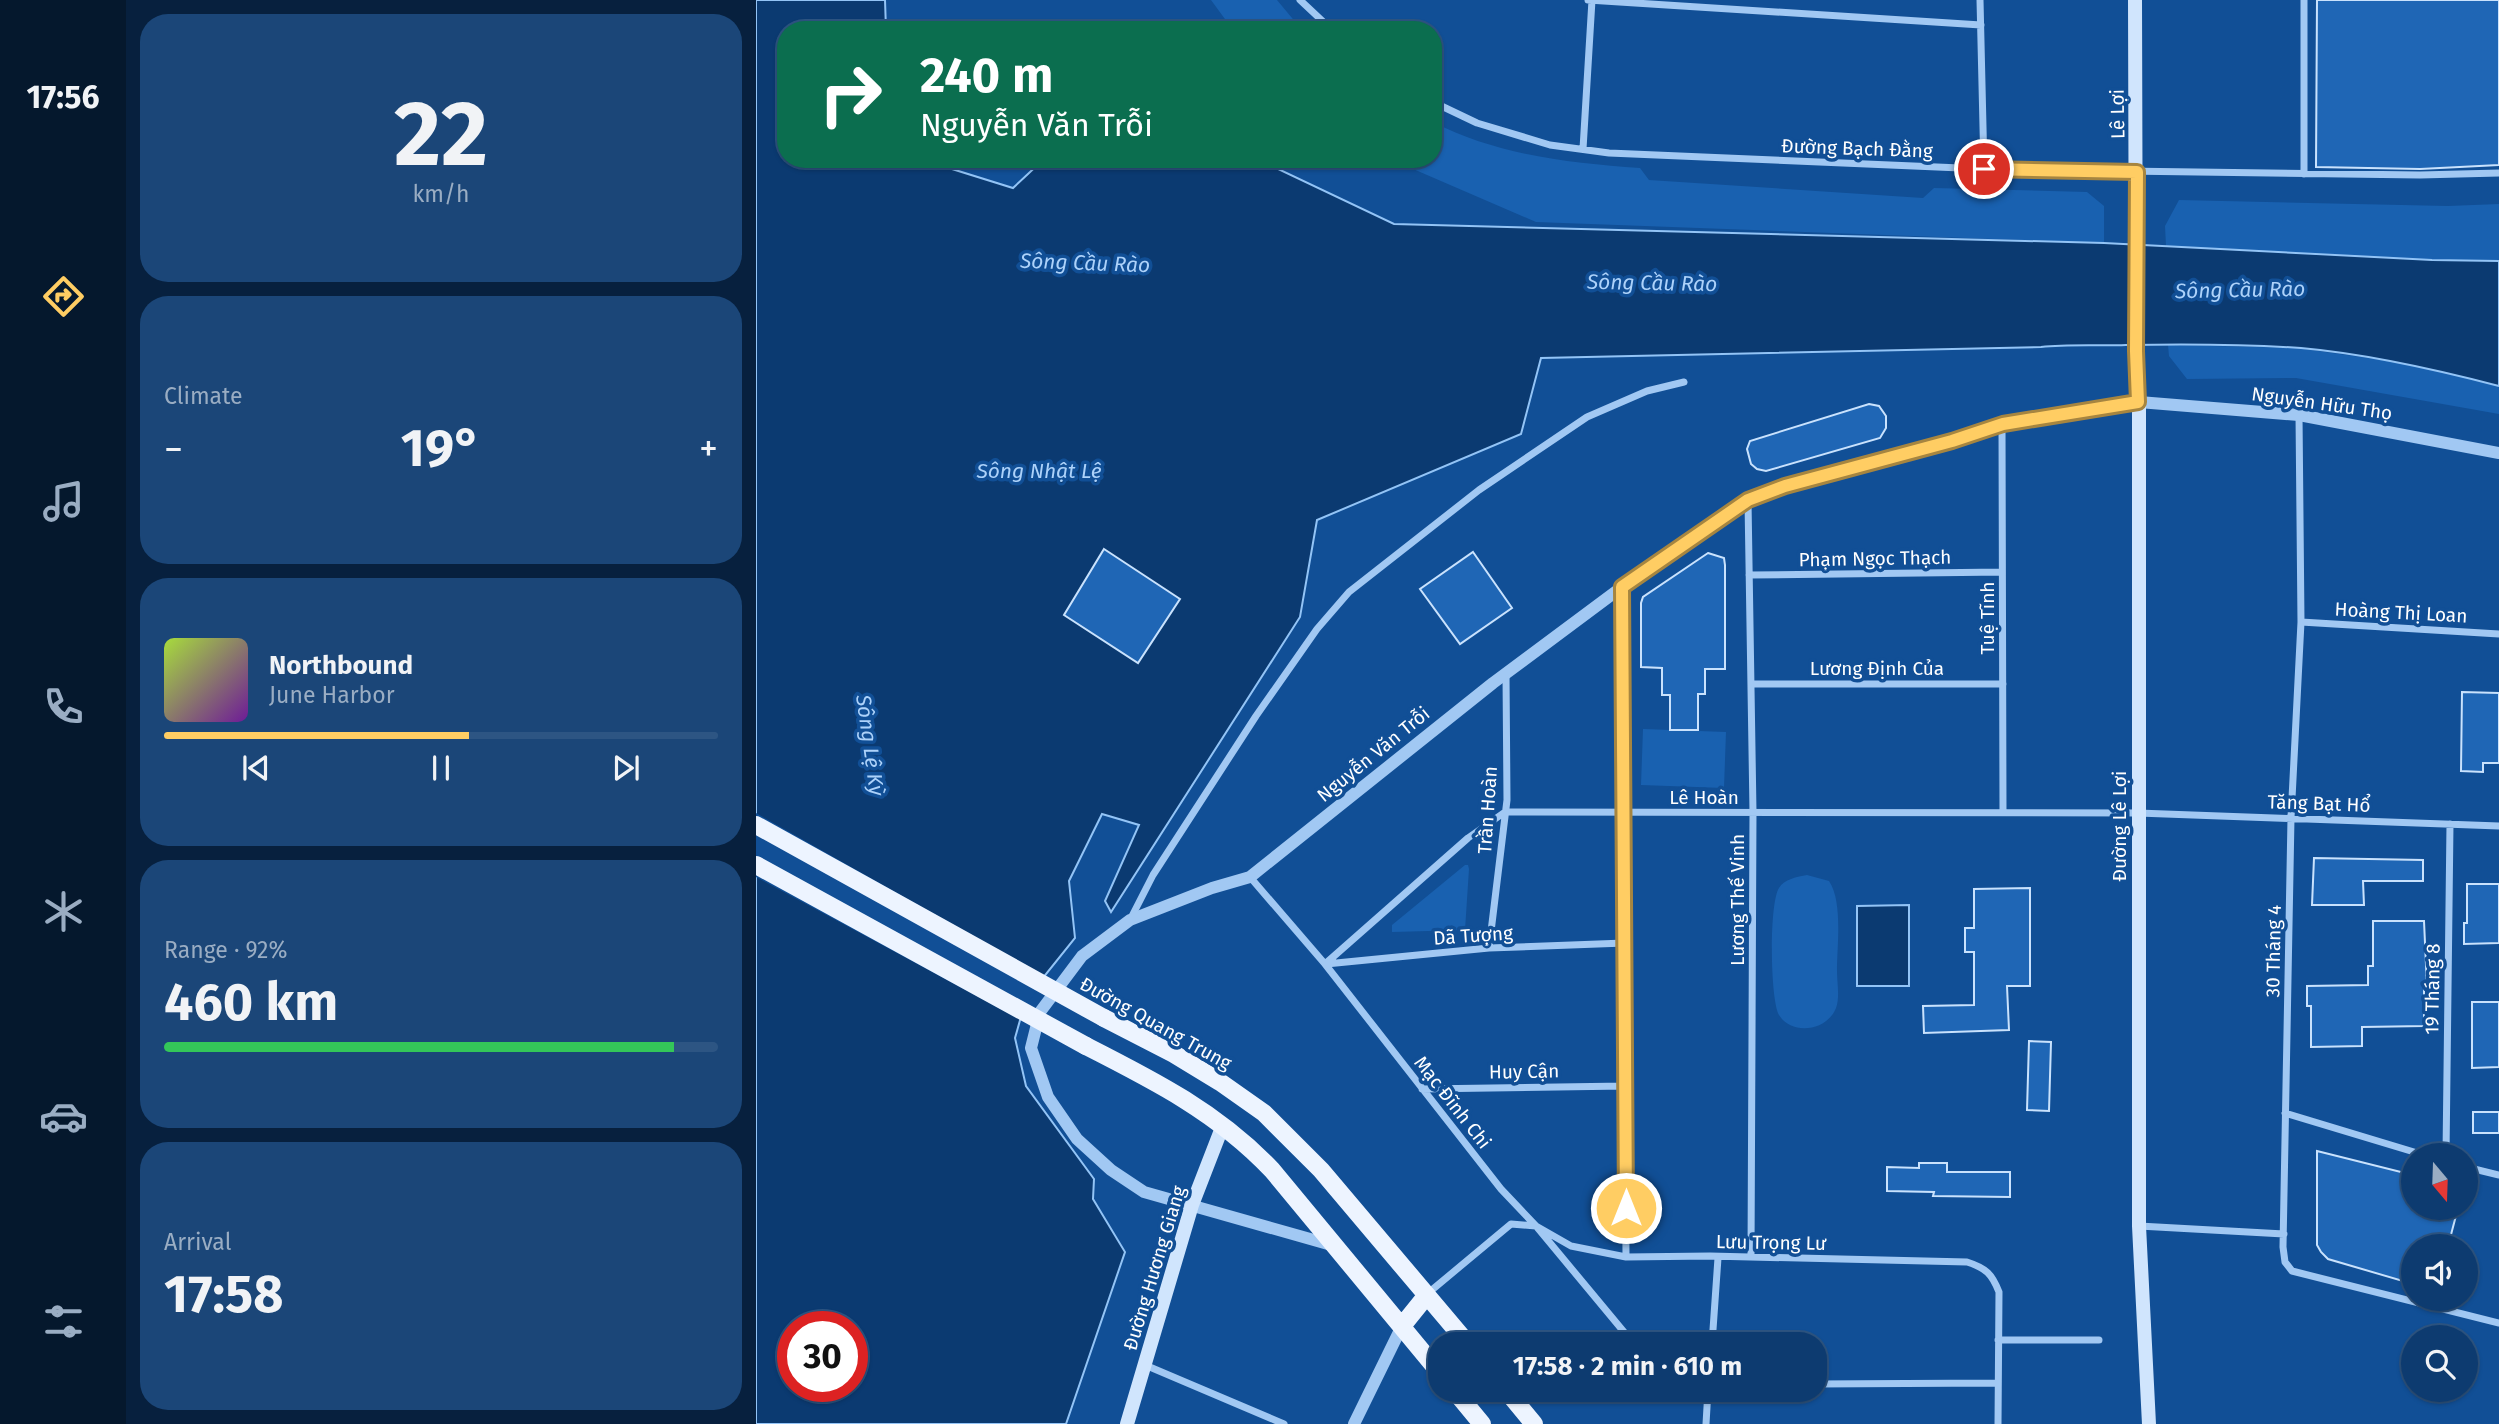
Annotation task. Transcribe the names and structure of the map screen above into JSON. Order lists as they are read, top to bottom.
{
  "streets": {
    "main road": [
      "Lê Lợi",
      "Đường Lê Lợi",
      "Đường Quang Trung",
      "Đường Hương Giang"
    ],
    "street": [
      "Đường Bạch Đằng",
      "Nguyễn Hữu Thọ",
      "Phạm Ngọc Thạch",
      "Hoàng Thị Loan",
      "Tuệ Tĩnh",
      "Lương Định Của",
      "Nguyễn Văn Trỗi",
      "Lê Hoàn",
      "Tăng Bạt Hổ",
      "Trần Hoàn",
      "Lương Thế Vinh",
      "Dã Tượng",
      "30 Tháng 4",
      "19 Tháng 8",
      "Huy Cận",
      "Mạc Đĩnh Chi",
      "Lưu Trọng Lư"
    ]
  },
  "crossings": [
    ["Lê Lợi", "Đường Bạch Đằng"],
    ["Lê Lợi", "Đường Lê Lợi"],
    ["Nguyễn Hữu Thọ", "Nguyễn Văn Trỗi"],
    ["Nguyễn Hữu Thọ", "Đường Lê Lợi"],
    ["Nguyễn Hữu Thọ", "30 Tháng 4"],
    ["Phạm Ngọc Thạch", "Tuệ Tĩnh"],
    ["Phạm Ngọc Thạch", "Lương Thế Vinh"],
    ["Hoàng Thị Loan", "30 Tháng 4"],
    ["Tuệ Tĩnh", "Lương Định Của"],
    ["Tuệ Tĩnh", "Nguyễn Văn Trỗi"],
    ["Tuệ Tĩnh", "Lê Hoàn"],
    ["Lương Định Của", "Lương Thế Vinh"],
    ["Nguyễn Văn Trỗi", "Trần Hoàn"],
    ["Nguyễn Văn Trỗi", "Đường Lê Lợi"],
    ["Nguyễn Văn Trỗi", "Lương Thế Vinh"],
    ["Nguyễn Văn Trỗi", "Mạc Đĩnh Chi"],
    ["Nguyễn Văn Trỗi", "Đường Hương Giang"],
    ["Lê Hoàn", "Tăng Bạt Hổ"],
    ["Lê Hoàn", "Trần Hoàn"],
    ["Lê Hoàn", "Đường Lê Lợi"],
    ["Lê Hoàn", "Lương Thế Vinh"],
    ["Tăng Bạt Hổ", "Đường Lê Lợi"],
    ["Tăng Bạt Hổ", "30 Tháng 4"],
    ["Tăng Bạt Hổ", "19 Tháng 8"],
    ["Trần Hoàn", "Dã Tượng"],
    ["Lương Thế Vinh", "Lưu Trọng Lư"],
    ["Dã Tượng", "Mạc Đĩnh Chi"],
    ["Huy Cận", "Mạc Đĩnh Chi"],
    ["Mạc Đĩnh Chi", "Lưu Trọng Lư"]
  ],
  "water": ["Sông Cầu Rào", "Sông Nhật Lệ", "Sông Lệ Kỳ"],
  "north": "bottom",
  "page": {
    "tabs": "17:56",
    "tile": [
      ["22", "km/h"],
      "Climate",
      ["Range · 92%", "460 km"],
      ["Arrival", "17:58"]
    ],
    "turn": ["240 m", "Nguyễn Văn Trỗi"],
    "heat": ["−", "19°", "+"],
    "song": ["Northbound", "June Harbor"],
    "limit": "30",
    "trip": "17:58 · 2 min · 610 m"
  }
}
